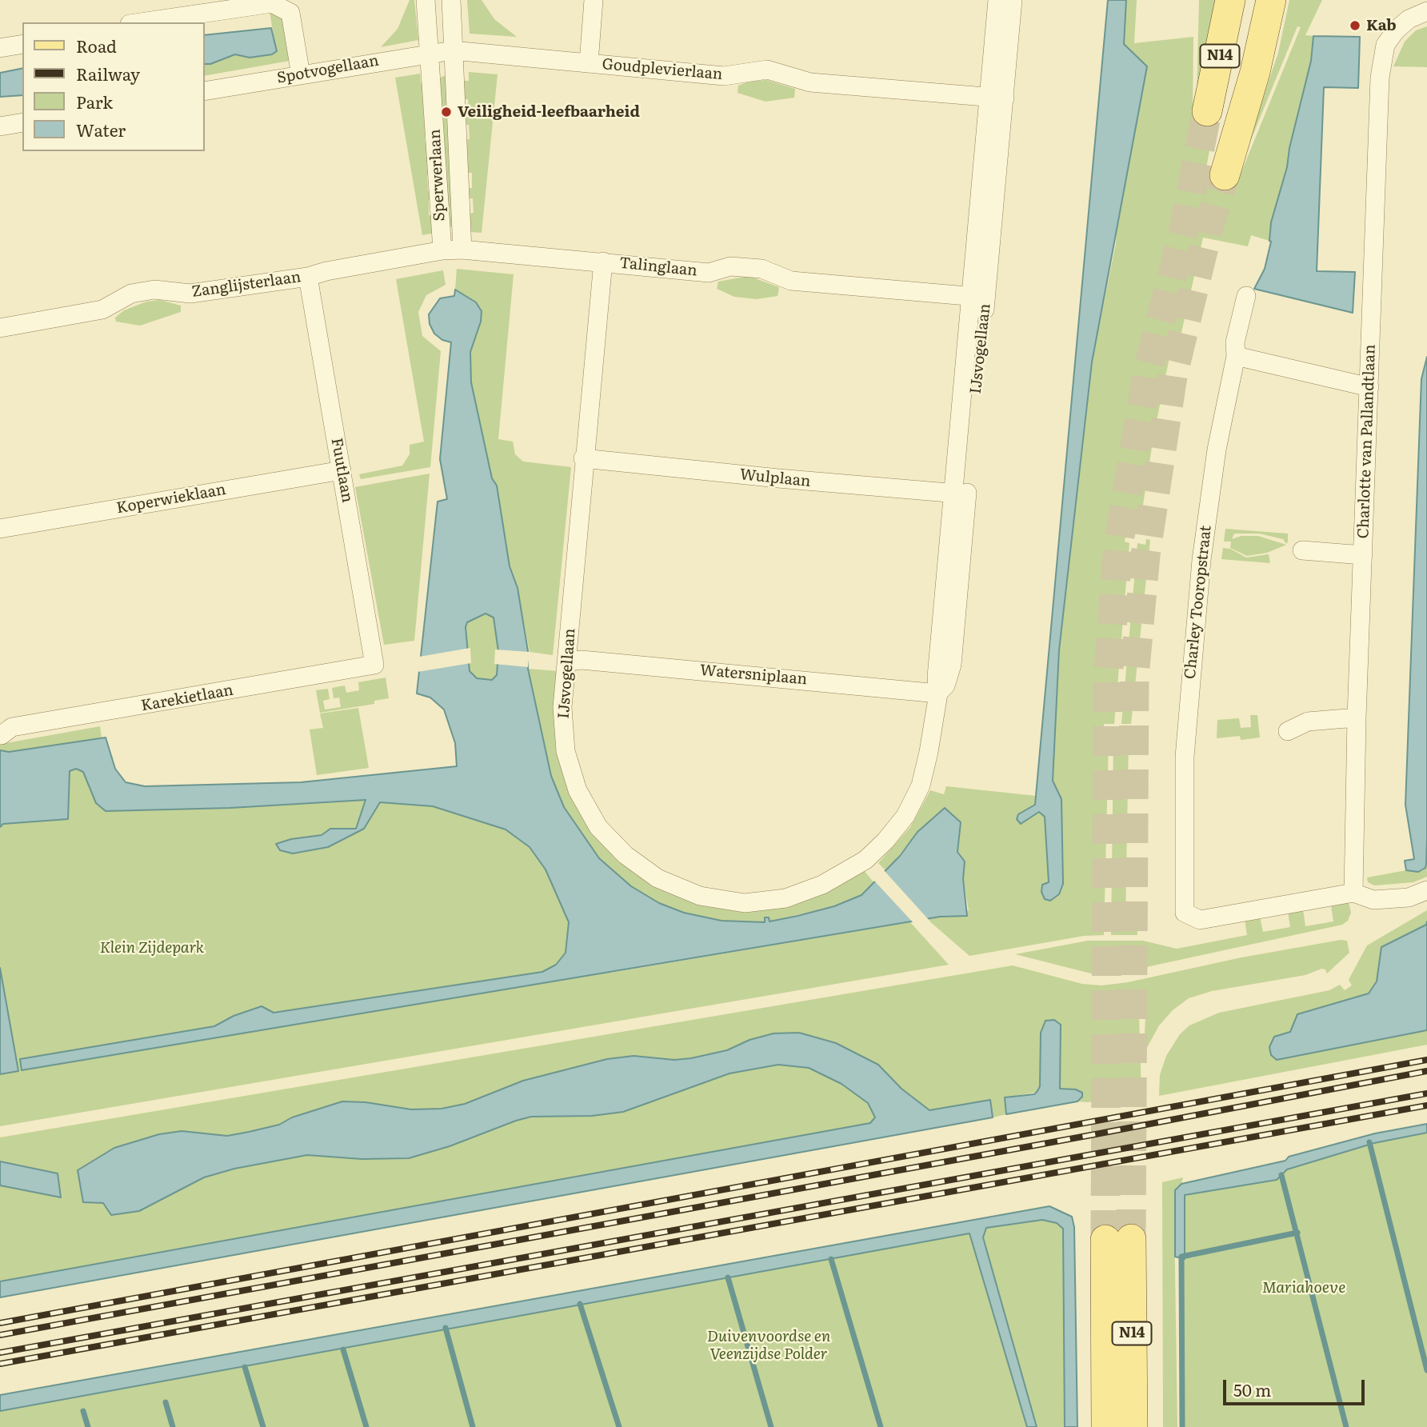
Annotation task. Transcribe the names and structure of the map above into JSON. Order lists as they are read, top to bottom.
{
  "streets": {
    "main road": ["N14"],
    "street": [
      "Spotvogellaan",
      "Goudplevierlaan",
      "Sperwerlaan",
      "Talinglaan",
      "Zanglijsterlaan",
      "IJsvogellaan",
      "Charlotte van Pallandtlaan",
      "Fuutlaan",
      "Wulplaan",
      "Koperwieklaan",
      "Charley Tooropstraat",
      "Watersniplaan",
      "Karekietlaan"
    ]
  },
  "crossings": [
    ["Spotvogellaan", "Goudplevierlaan"],
    ["Spotvogellaan", "Sperwerlaan"],
    ["Goudplevierlaan", "Sperwerlaan"],
    ["Goudplevierlaan", "IJsvogellaan"],
    ["Sperwerlaan", "Talinglaan"],
    ["Sperwerlaan", "Zanglijsterlaan"],
    ["Talinglaan", "Zanglijsterlaan"],
    ["Talinglaan", "IJsvogellaan"],
    ["Zanglijsterlaan", "Fuutlaan"],
    ["IJsvogellaan", "Wulplaan"],
    ["IJsvogellaan", "Watersniplaan"],
    ["Charlotte van Pallandtlaan", "Charley Tooropstraat"],
    ["Fuutlaan", "Koperwieklaan"],
    ["Fuutlaan", "Karekietlaan"]
  ],
  "parks": ["Klein Zijdepark", "Mariahoeve", "Duivenvoordse en Veenzijdse Polder"],
  "places": ["Kab", "Veiligheid-leefbaarheid"],
  "legend": [
    "Road",
    "Railway",
    "Park",
    "Water"
  ],
  "scale_bar": "50 m"
}
